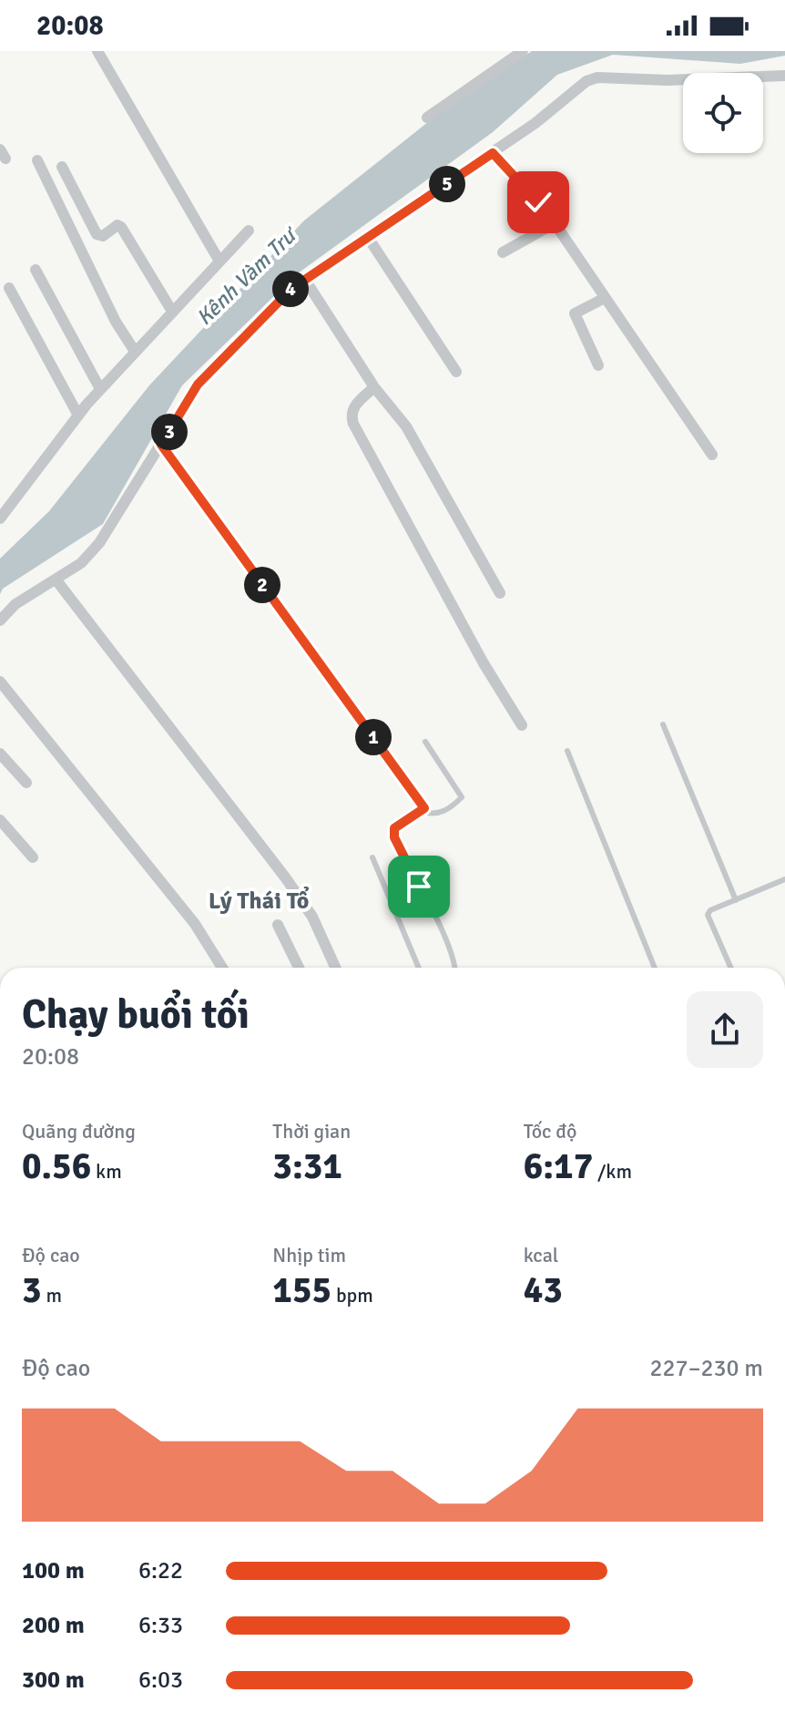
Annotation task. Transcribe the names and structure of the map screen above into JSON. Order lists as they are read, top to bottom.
{
  "districts": ["Lý Thái Tổ"],
  "water": ["Kênh Vàm Trư"],
  "page": {
    "status": "20:08",
    "pins": [
      "5",
      "4",
      "3",
      "2",
      "1"
    ],
    "heading": ["Chạy buổi tối", "20:08"],
    "stats": [
      ["Quãng đường", "0.56 km"],
      ["Thời gian", "3:31"],
      ["Tốc độ", "6:17 /km"],
      ["Độ cao", "3 m"],
      ["Nhịp tim", "155 bpm"],
      ["kcal", "43"]
    ],
    "chart": ["Độ cao", "227–230 m"],
    "list": [
      {
        "name": "100 m",
        "note": "6:22"
      },
      {
        "name": "200 m",
        "note": "6:33"
      },
      {
        "name": "300 m",
        "note": "6:03"
      }
    ]
  }
}
